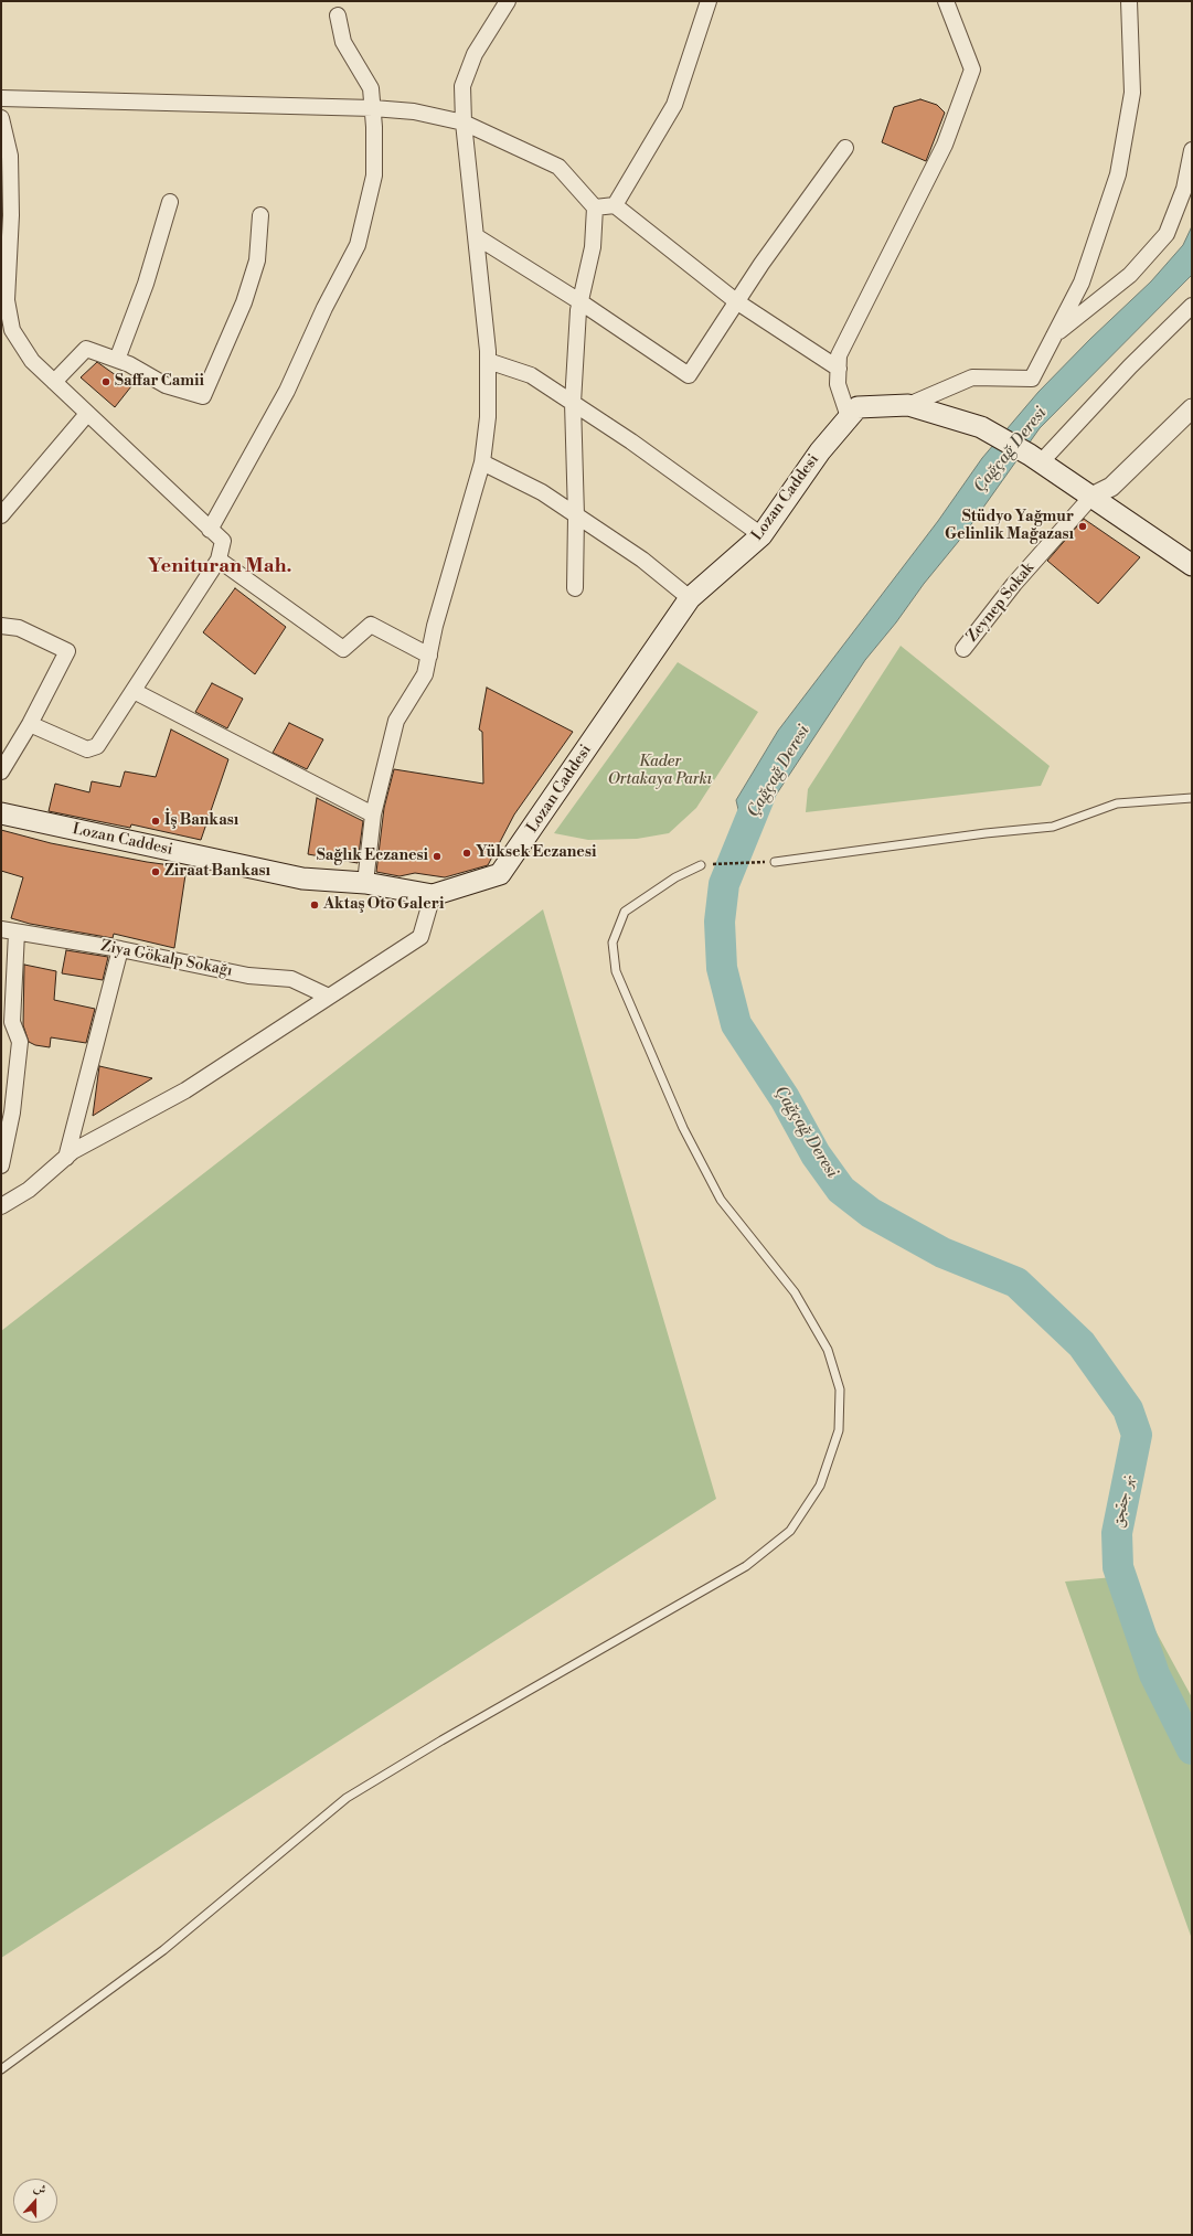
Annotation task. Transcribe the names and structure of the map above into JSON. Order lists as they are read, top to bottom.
{
  "streets": {
    "main road": ["Lozan Caddesi"],
    "street": ["Zeynep Sokak", "Ziya Gökalp Sokağı"]
  },
  "districts": ["Yenituran Mah."],
  "water": ["Çağçağ Deresi", "نهر جقجق"],
  "parks": ["Kader Ortakaya Parkı"],
  "places": [
    "Saffar Camii",
    "Stüdyo Yağmur Gelinlik Mağazası",
    "İş Bankası",
    "Yüksek Eczanesi",
    "Sağlık Eczanesi",
    "Ziraat Bankası",
    "Aktaş Oto Galeri"
  ],
  "north": "top"
}
